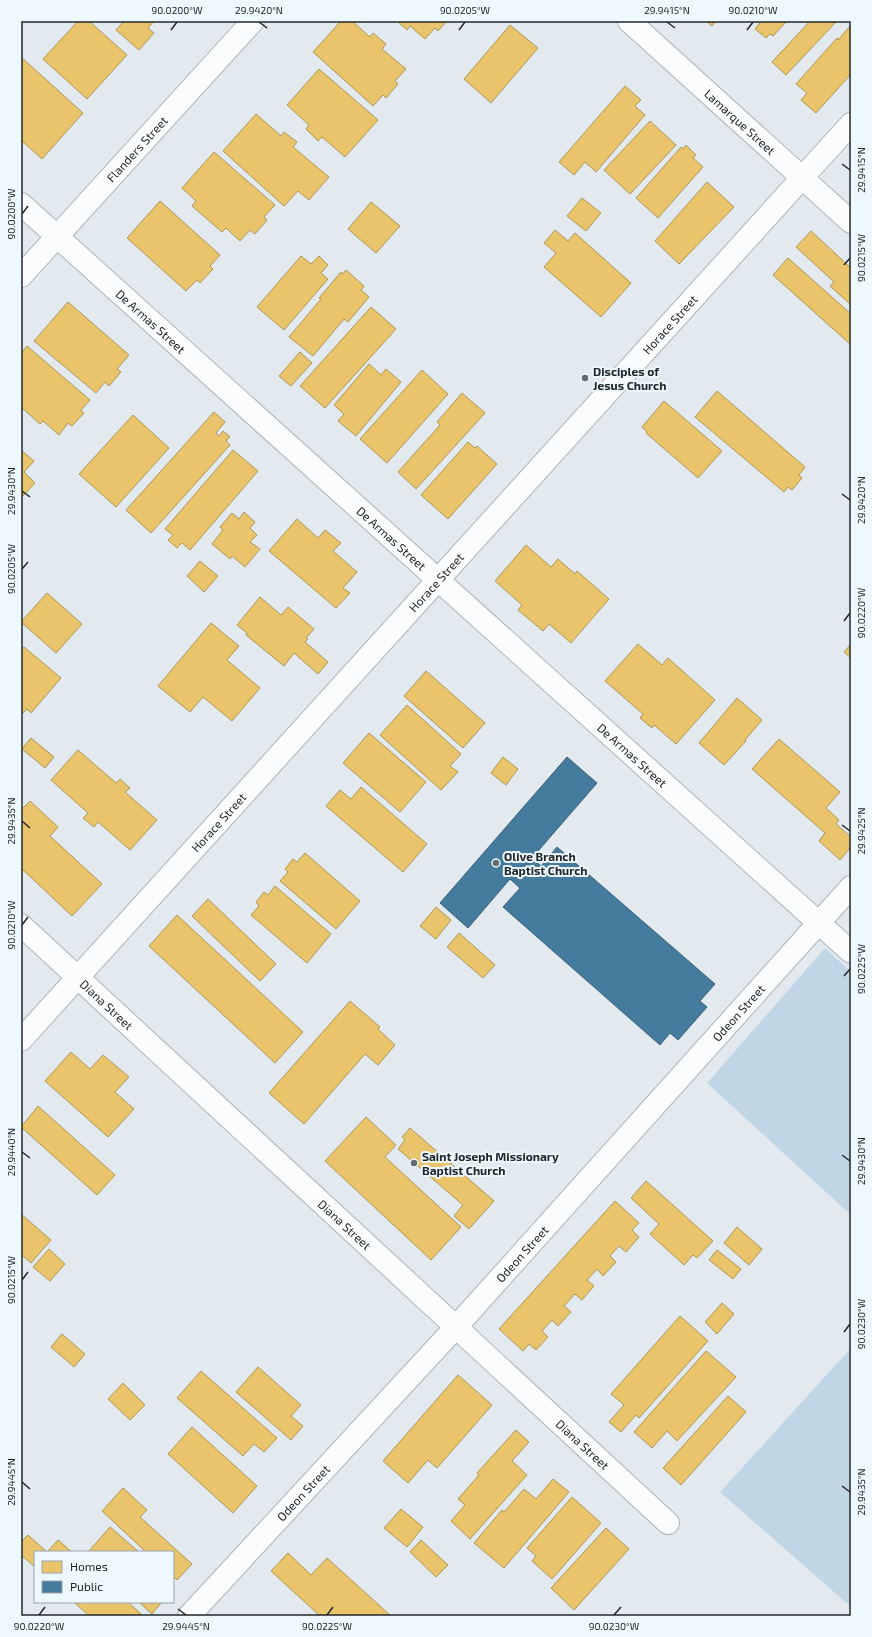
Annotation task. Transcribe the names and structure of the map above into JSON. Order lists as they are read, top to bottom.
{
  "streets": {
    "street": [
      "Lamarque Street",
      "Flanders Street",
      "De Armas Street",
      "Horace Street",
      "Diana Street",
      "Odeon Street"
    ]
  },
  "crossings": [
    ["Lamarque Street", "Horace Street"],
    ["Flanders Street", "De Armas Street"],
    ["De Armas Street", "Horace Street"],
    ["De Armas Street", "Odeon Street"],
    ["Horace Street", "Diana Street"],
    ["Diana Street", "Odeon Street"]
  ],
  "places": ["Disciples of Jesus Church", "Olive Branch Baptist Church", "Saint Joseph Missionary Baptist Church"],
  "legend": ["Homes", "Public"],
  "coordinates": [
    "90.0200°W",
    "29.9420°N",
    "90.0205°W",
    "29.9415°N",
    "90.0210°W",
    "90.0215°W",
    "29.9430°N",
    "90.0220°W",
    "29.9435°N",
    "29.9425°N",
    "90.0225°W",
    "29.9440°N",
    "90.0230°W",
    "29.9445°N"
  ]
}
